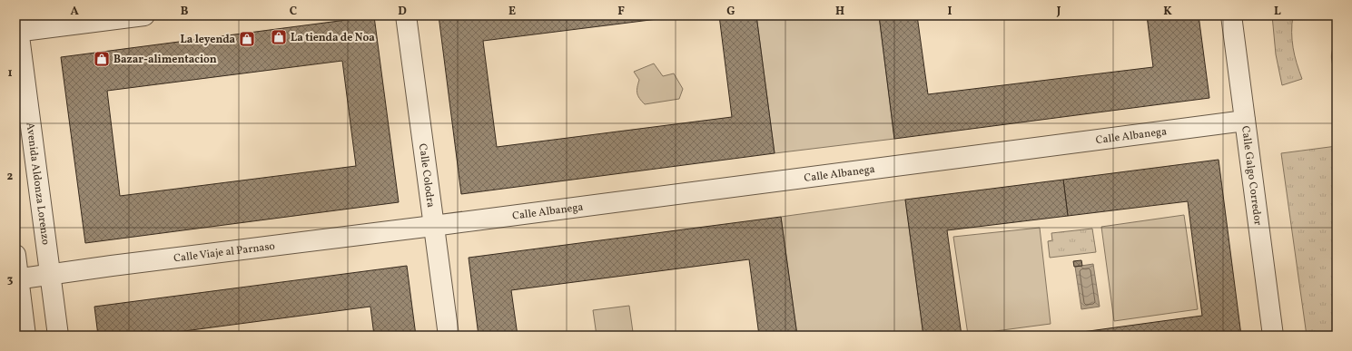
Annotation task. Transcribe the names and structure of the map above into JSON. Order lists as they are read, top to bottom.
{
  "streets": {
    "street": [
      "Calle Albanega",
      "Calle Colodra",
      "Calle Galgo Corredor",
      "Avenida Aldonza Lorenzo",
      "Calle Viaje al Parnaso"
    ]
  },
  "crossings": [
    ["Calle Albanega", "Calle Colodra"],
    ["Calle Albanega", "Calle Galgo Corredor"],
    ["Calle Albanega", "Calle Viaje al Parnaso"],
    ["Calle Colodra", "Calle Viaje al Parnaso"],
    ["Avenida Aldonza Lorenzo", "Calle Viaje al Parnaso"]
  ],
  "places": {
    "shop": ["La tienda de Noa", "La leyenda", "Bazar-alimentacion"]
  },
  "grid": {
    "columns": [
      "A",
      "B",
      "C",
      "D",
      "E",
      "F",
      "G",
      "H",
      "I",
      "J",
      "K",
      "L"
    ],
    "rows": ["1", "2", "3"]
  }
}
